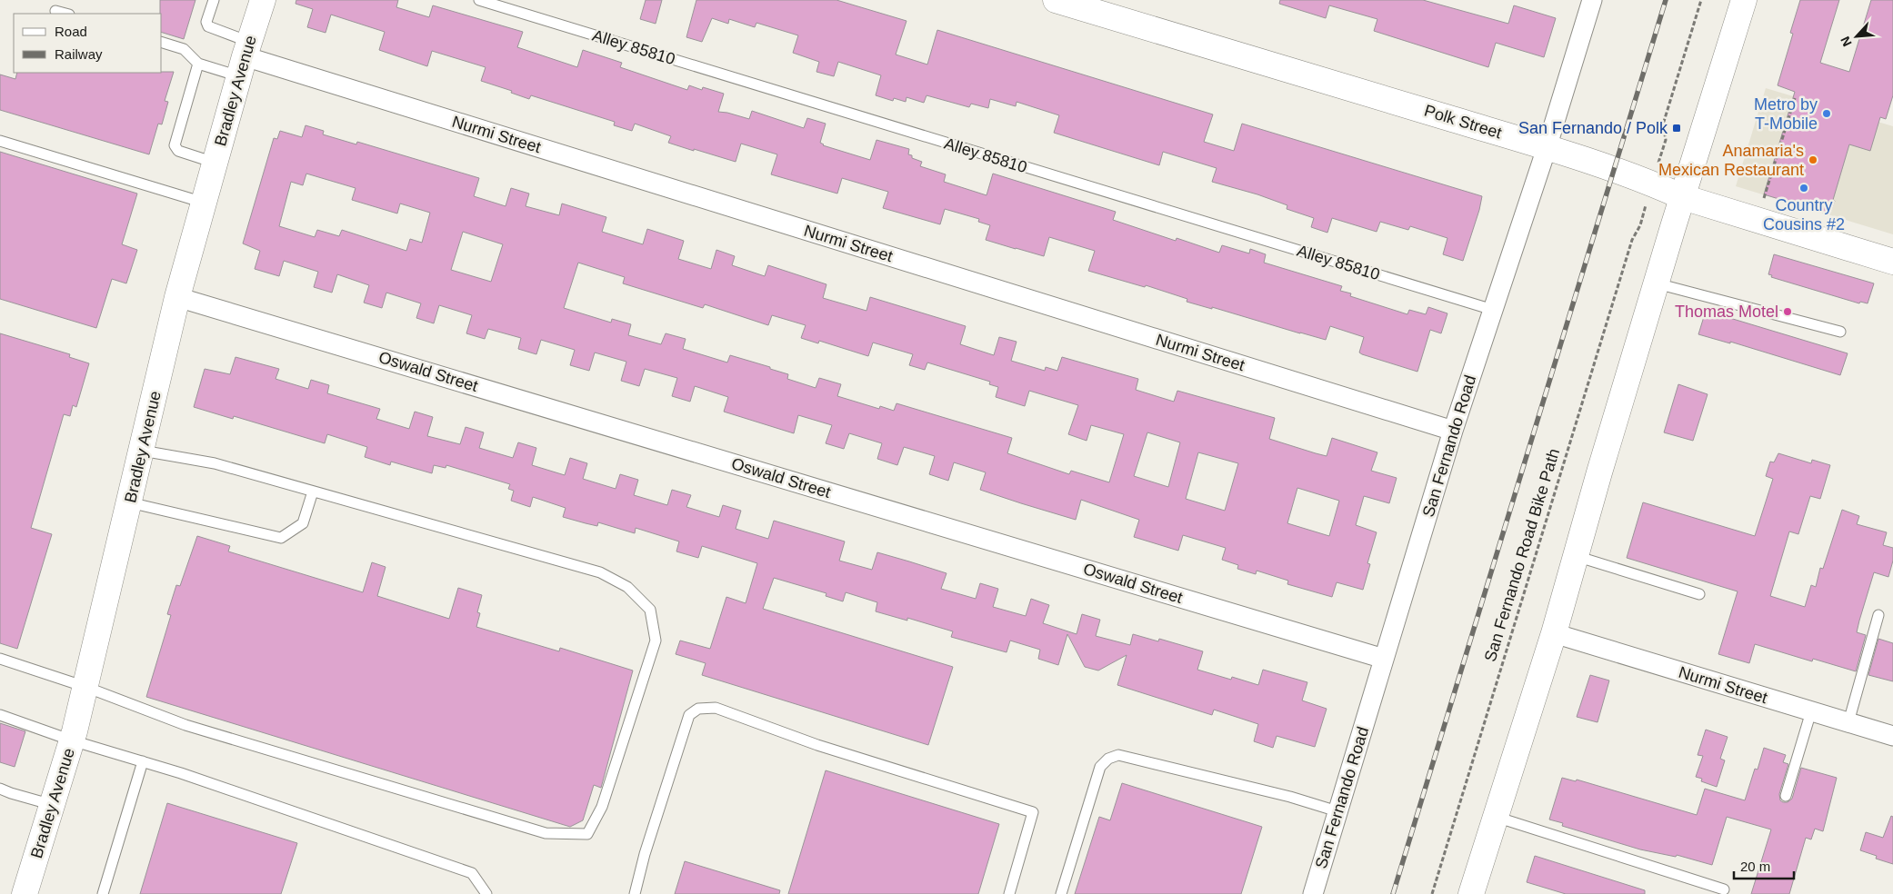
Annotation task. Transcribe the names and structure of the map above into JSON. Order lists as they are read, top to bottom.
{
  "streets": {
    "main road": ["Bradley Avenue", "Polk Street"],
    "street": ["Nurmi Street", "Oswald Street", "San Fernando Road"],
    "lane": ["Alley 85810"],
    "path": ["San Fernando Road Bike Path"]
  },
  "crossings": [
    ["Alley 85810", "San Fernando Road"],
    ["Bradley Avenue", "Nurmi Street"],
    ["Bradley Avenue", "Oswald Street"],
    ["Polk Street", "San Fernando Road"],
    ["Nurmi Street", "San Fernando Road"],
    ["Oswald Street", "San Fernando Road"]
  ],
  "places": {
    "other": [
      "Metro by T-Mobile",
      "Anamaria's Mexican Restaurant",
      "Country Cousins #2",
      "Thomas Motel"
    ],
    "transit": ["San Fernando / Polk"]
  },
  "legend": ["Road", "Railway"],
  "scale_bar": "20 m",
  "north": "bottom left"
}
